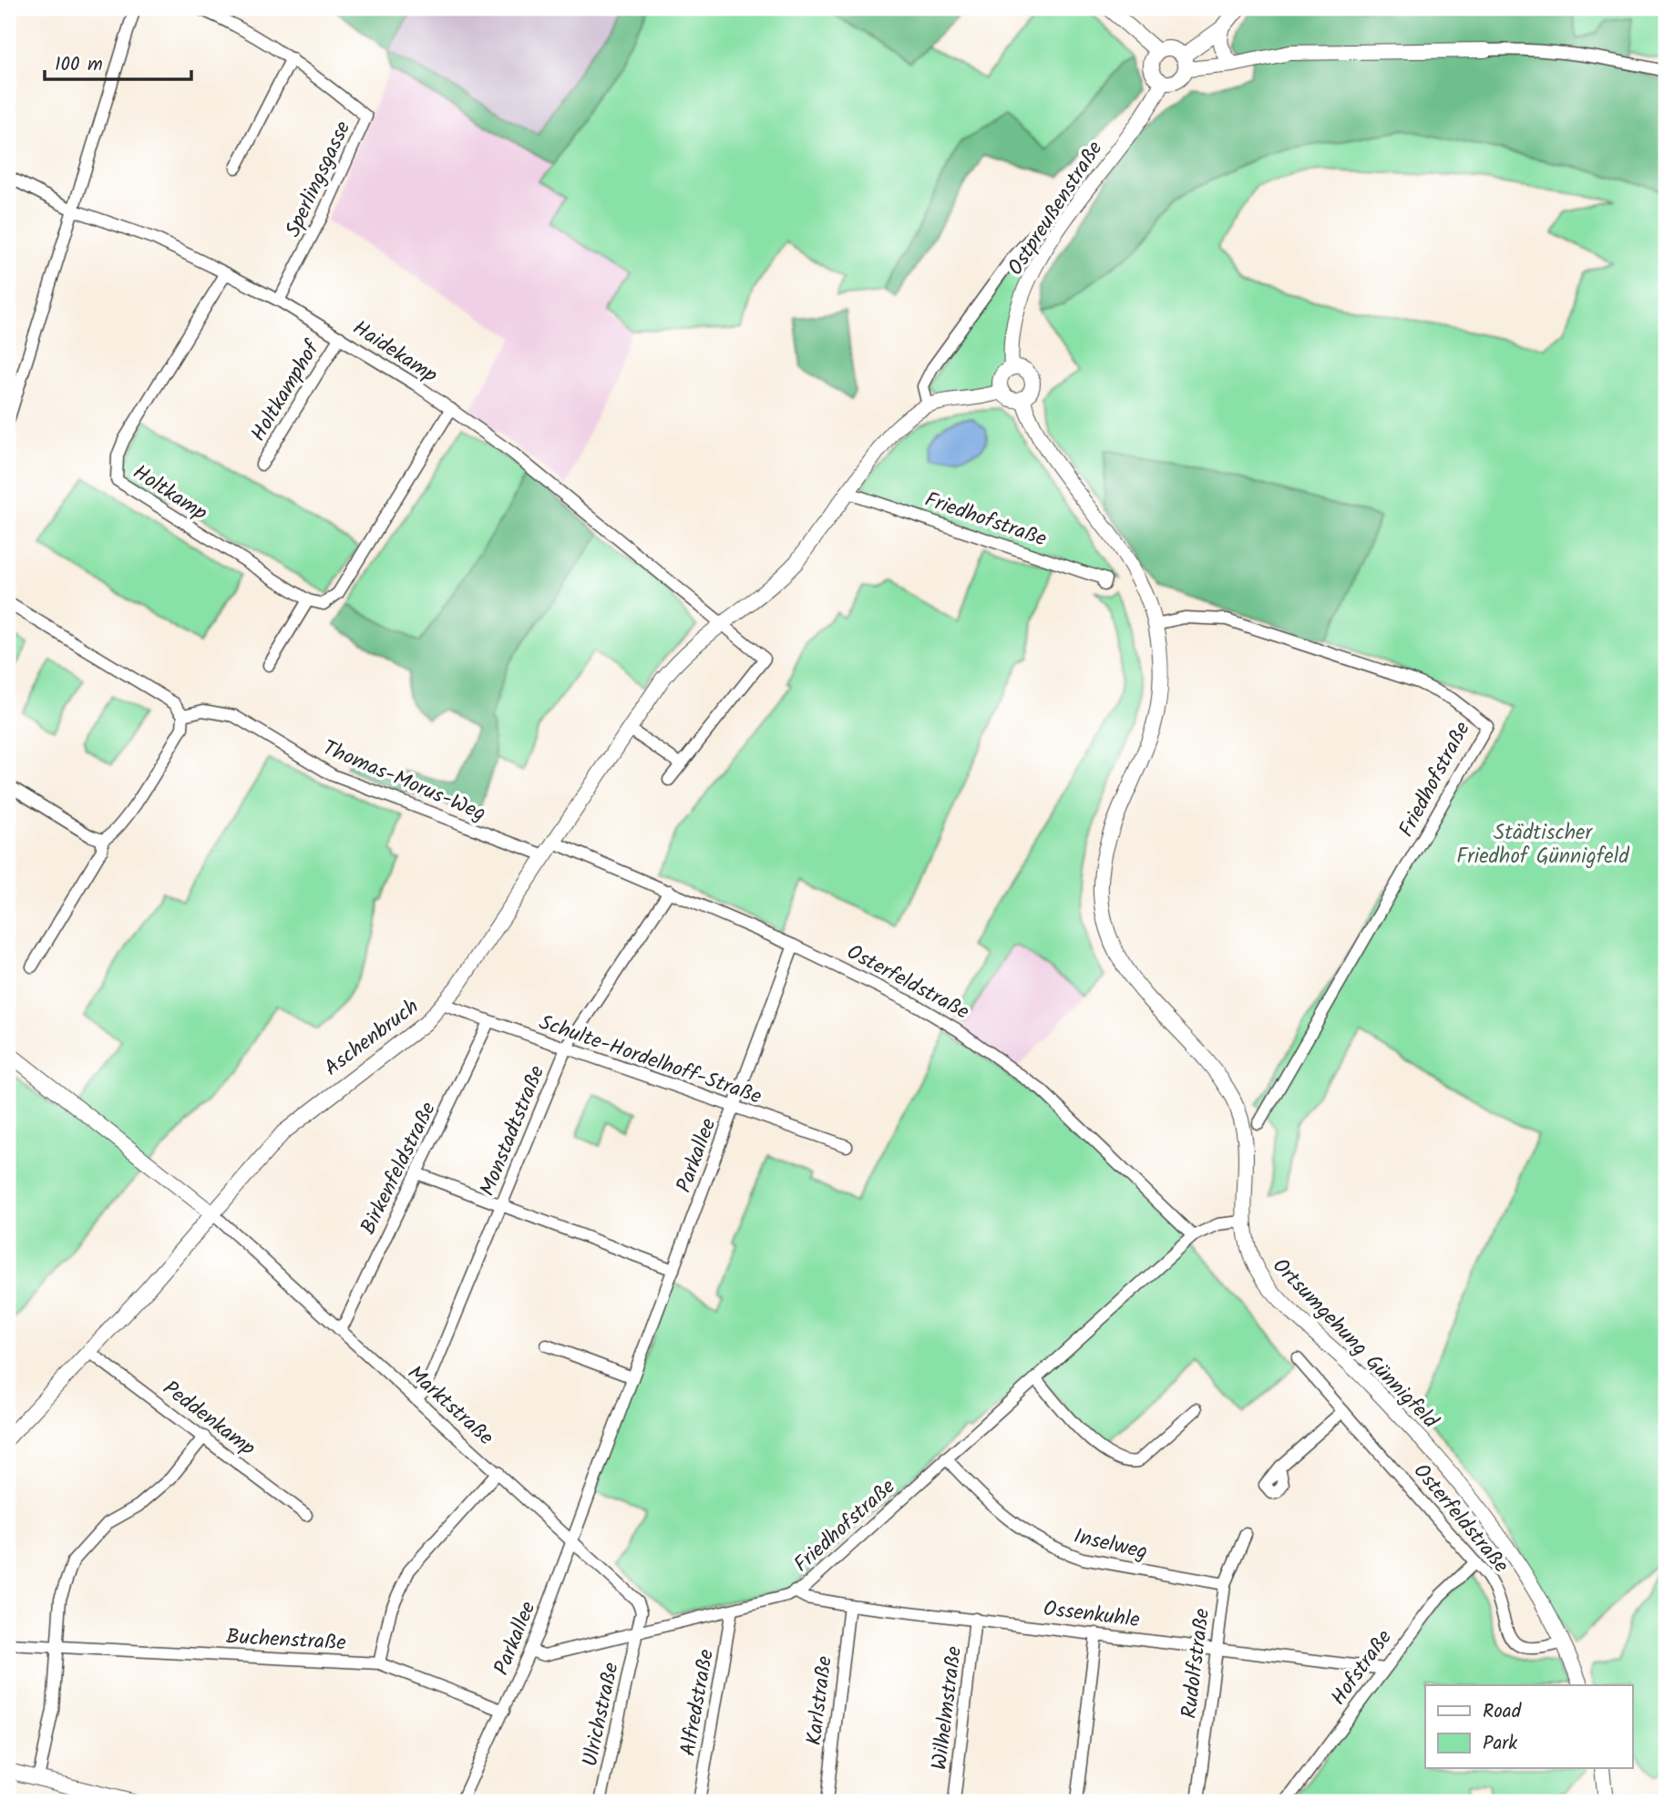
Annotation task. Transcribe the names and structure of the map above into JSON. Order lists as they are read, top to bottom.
{
  "streets": {
    "street": [
      "Sperlingsgasse",
      "Ostpreußenstraße",
      "Haidekamp",
      "Holtkamphof",
      "Holtkamp",
      "Friedhofstraße",
      "Thomas-Morus-Weg",
      "Osterfeldstraße",
      "Aschenbruch",
      "Schulte-Hordelhoff-Straße",
      "Monstadtstraße",
      "Parkallee",
      "Birkenfeldstraße",
      "Ortsumgehung Günnigfeld",
      "Marktstraße",
      "Peddenkamp",
      "Inselweg",
      "Ossenkuhle",
      "Buchenstraße",
      "Rudolfstraße",
      "Hofstraße",
      "Karlstraße",
      "Alfredstraße",
      "Wilhelmstraße",
      "Ulrichstraße"
    ]
  },
  "crossings": [
    ["Sperlingsgasse", "Haidekamp"],
    ["Ostpreußenstraße", "Ortsumgehung Günnigfeld"],
    ["Haidekamp", "Holtkamphof"],
    ["Haidekamp", "Holtkamp"],
    ["Friedhofstraße", "Osterfeldstraße"],
    ["Friedhofstraße", "Parkallee"],
    ["Friedhofstraße", "Ortsumgehung Günnigfeld"],
    ["Friedhofstraße", "Marktstraße"],
    ["Friedhofstraße", "Inselweg"],
    ["Friedhofstraße", "Ossenkuhle"],
    ["Friedhofstraße", "Alfredstraße"],
    ["Friedhofstraße", "Ulrichstraße"],
    ["Thomas-Morus-Weg", "Aschenbruch"],
    ["Osterfeldstraße", "Aschenbruch"],
    ["Osterfeldstraße", "Monstadtstraße"],
    ["Osterfeldstraße", "Parkallee"],
    ["Osterfeldstraße", "Ortsumgehung Günnigfeld"],
    ["Osterfeldstraße", "Hofstraße"],
    ["Aschenbruch", "Schulte-Hordelhoff-Straße"],
    ["Aschenbruch", "Marktstraße"],
    ["Aschenbruch", "Peddenkamp"],
    ["Schulte-Hordelhoff-Straße", "Monstadtstraße"],
    ["Schulte-Hordelhoff-Straße", "Parkallee"],
    ["Schulte-Hordelhoff-Straße", "Birkenfeldstraße"],
    ["Monstadtstraße", "Marktstraße"],
    ["Parkallee", "Marktstraße"],
    ["Parkallee", "Buchenstraße"],
    ["Birkenfeldstraße", "Marktstraße"],
    ["Marktstraße", "Ulrichstraße"],
    ["Inselweg", "Rudolfstraße"],
    ["Ossenkuhle", "Rudolfstraße"],
    ["Ossenkuhle", "Hofstraße"],
    ["Ossenkuhle", "Karlstraße"],
    ["Ossenkuhle", "Wilhelmstraße"]
  ],
  "parks": ["Städtischer Friedhof Günnigfeld"],
  "legend": ["Road", "Park"],
  "scale_bar": "100 m"
}
